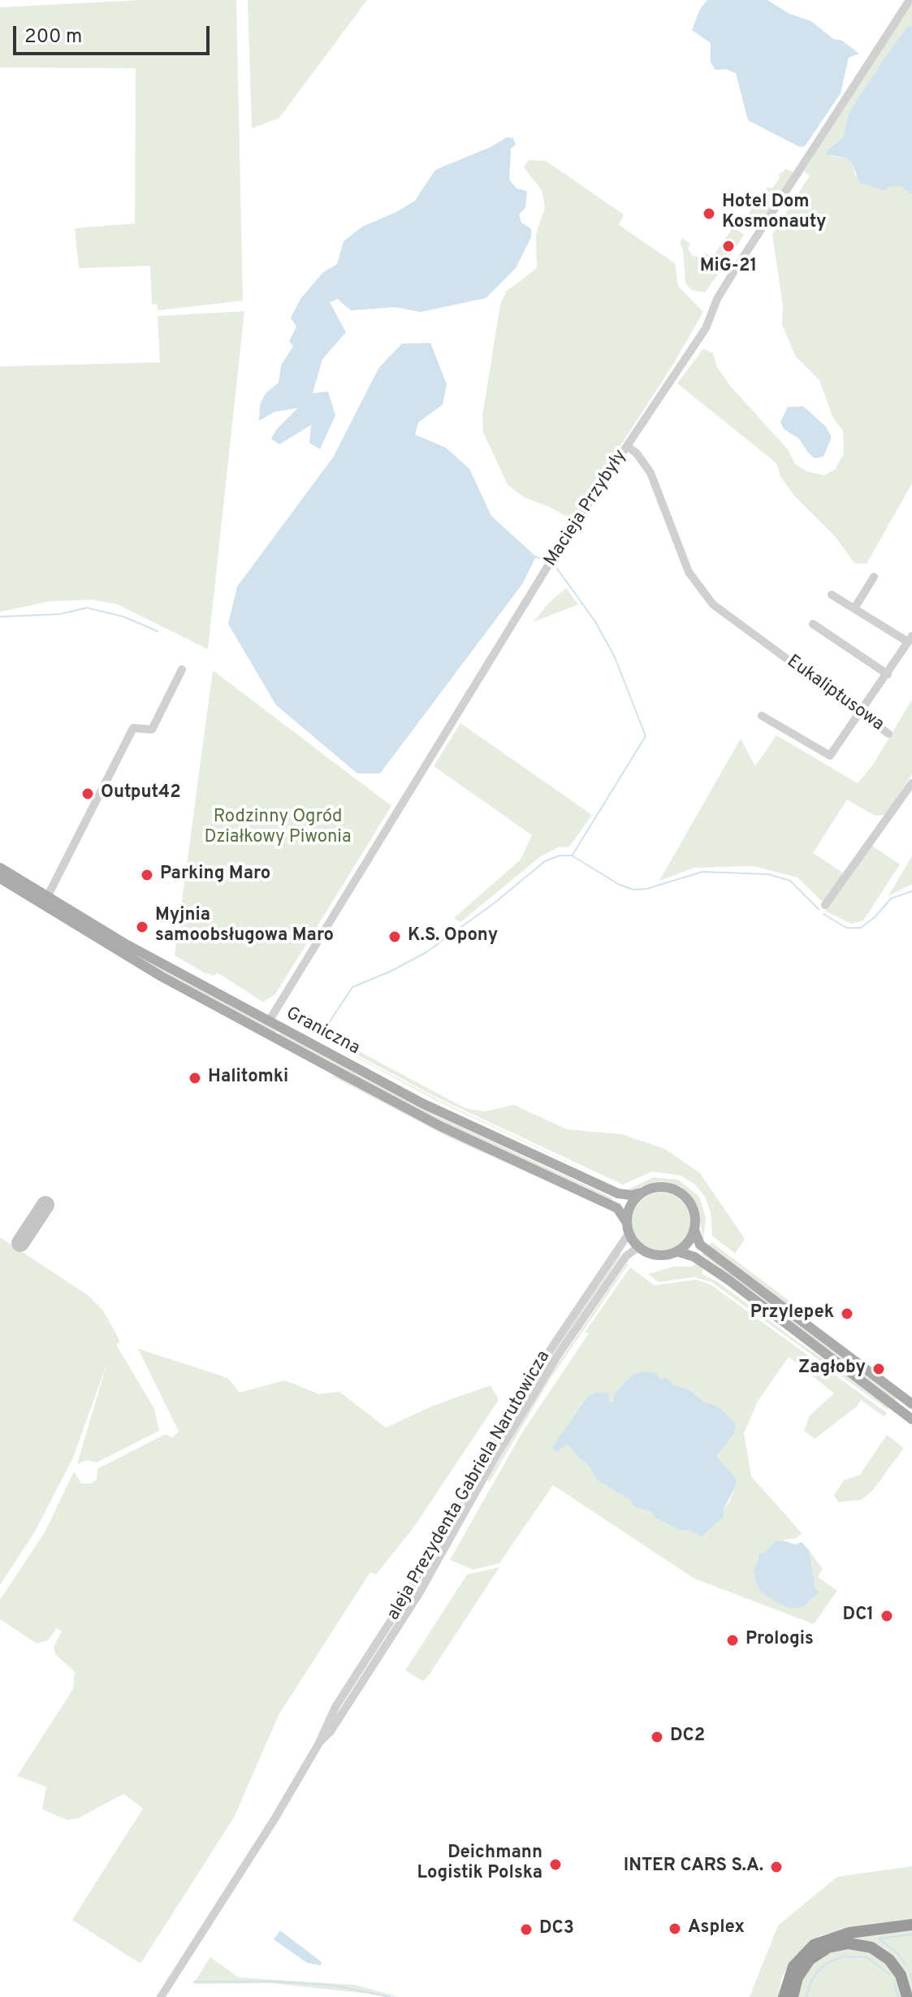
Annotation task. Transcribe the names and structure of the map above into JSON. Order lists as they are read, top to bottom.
{
  "streets": {
    "main road": ["Graniczna"],
    "street": ["Macieja Przybyły", "Eukaliptusowa", "aleja Prezydenta Gabriela Narutowicza"]
  },
  "crossings": [
    ["Macieja Przybyły", "Eukaliptusowa"],
    ["Macieja Przybyły", "Graniczna"],
    ["Graniczna", "aleja Prezydenta Gabriela Narutowicza"]
  ],
  "parks": ["Rodzinny Ogród Działkowy Piwonia"],
  "places": [
    "Hotel Dom Kosmonauty",
    "MiG-21",
    "Output42",
    "Parking Maro",
    "Myjnia samoobsługowa Maro",
    "K.S. Opony",
    "Halitomki",
    "Przylepek",
    "Zagłoby",
    "DC1",
    "Prologis",
    "DC2",
    "Deichmann Logistik Polska",
    "INTER CARS S.A.",
    "Asplex",
    "DC3"
  ],
  "scale_bar": "200 m"
}
